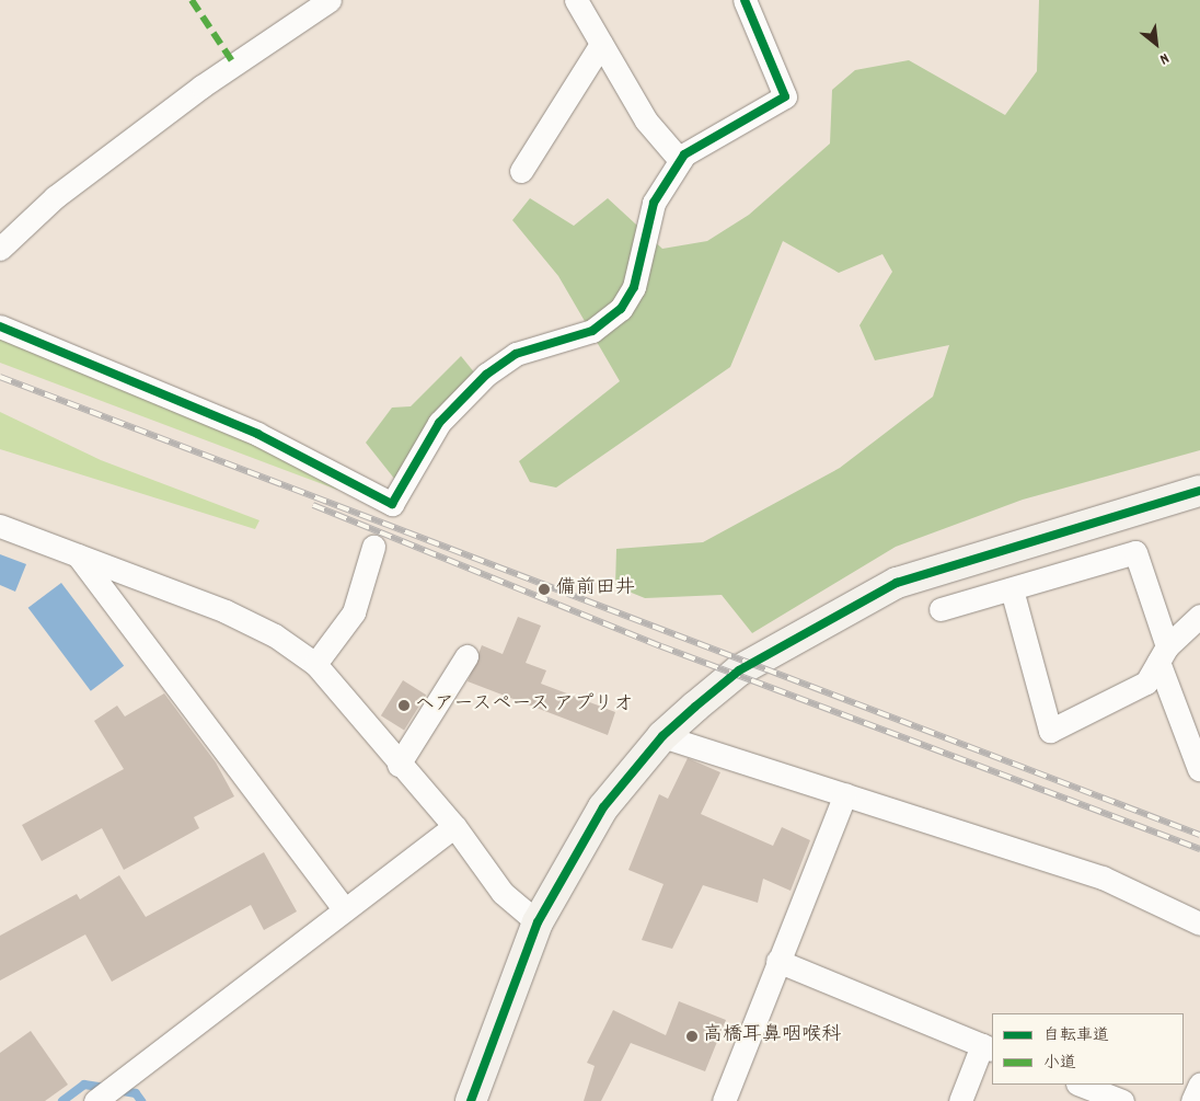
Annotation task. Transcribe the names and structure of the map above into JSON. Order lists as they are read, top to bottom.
{
  "places": ["備前田井", "ヘアースペース アプリオ", "高橋耳鼻咽喉科"],
  "legend": ["自転車道", "小道"],
  "north": "bottom right"
}
